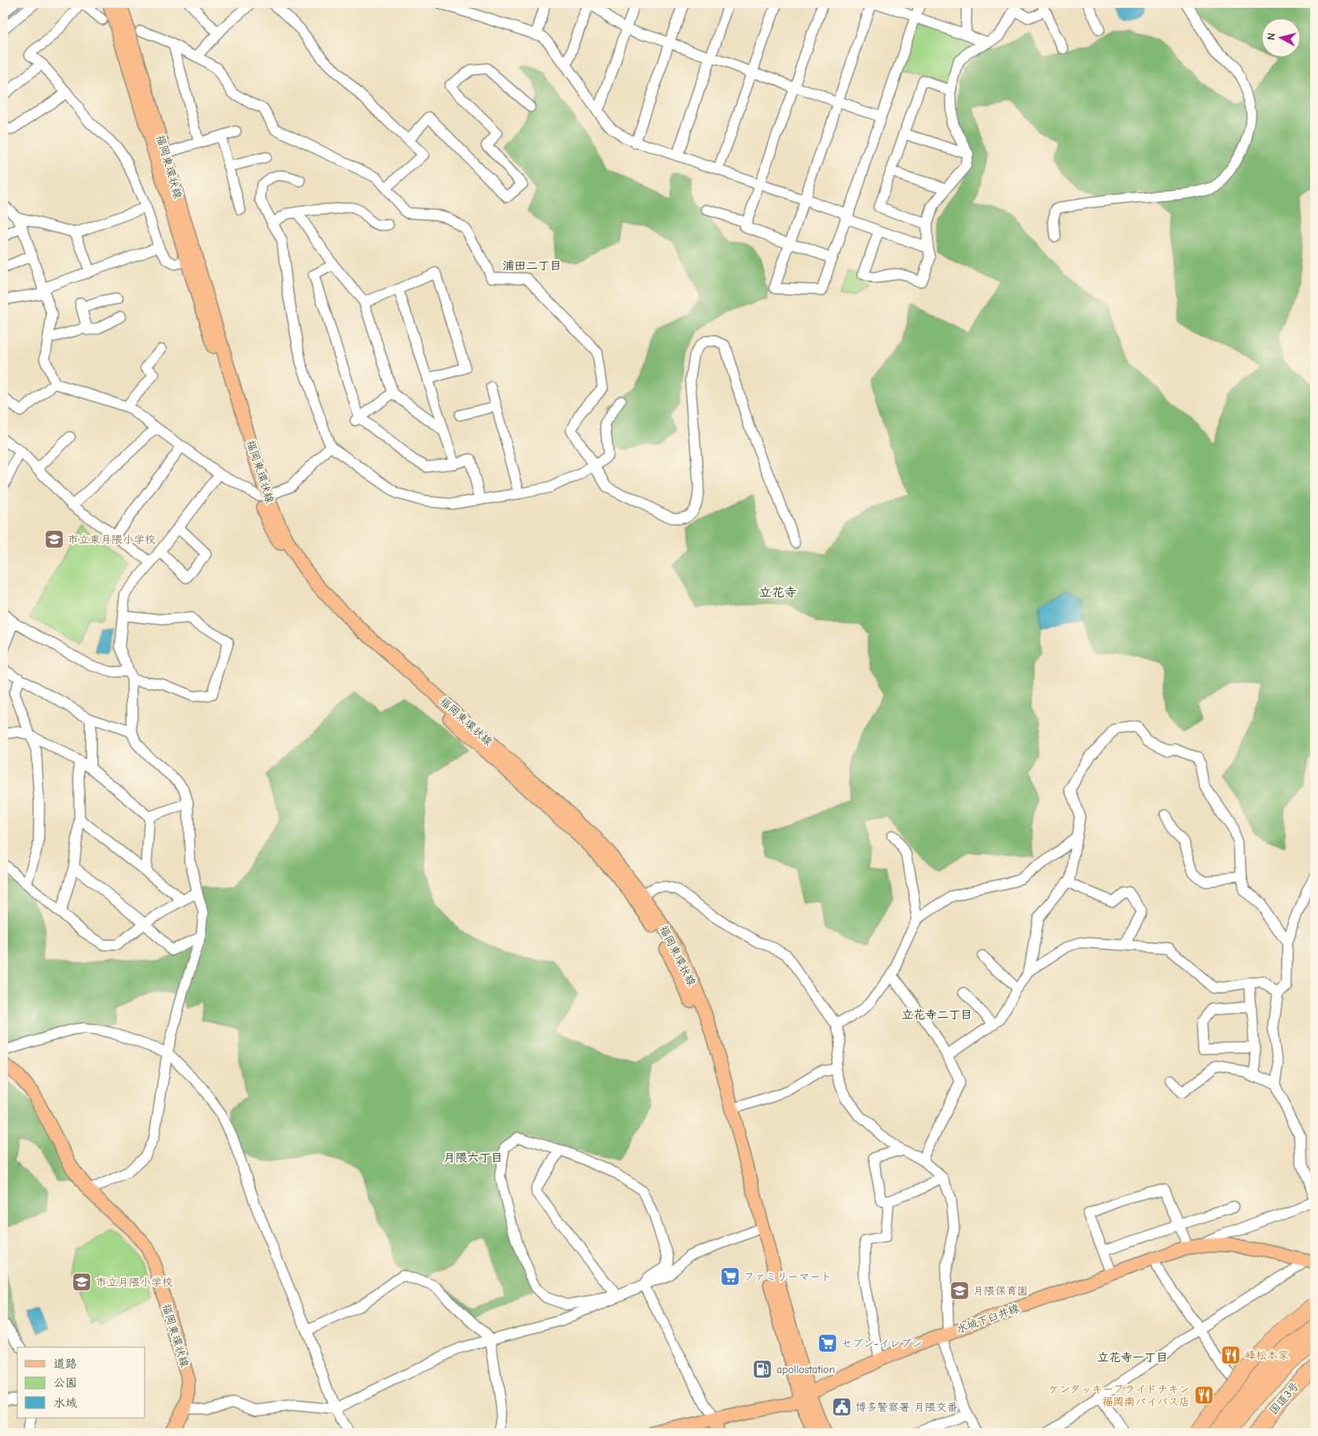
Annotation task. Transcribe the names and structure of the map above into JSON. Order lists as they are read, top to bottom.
{
  "streets": {
    "highway": ["国道3号"],
    "main road": ["福岡東環状線", "水城下臼井線"]
  },
  "crossings": [
    ["福岡東環状線", "水城下臼井線"]
  ],
  "districts": [
    "浦田二丁目",
    "立花寺",
    "立花寺二丁目",
    "月隈六丁目",
    "立花寺一丁目"
  ],
  "places": {
    "school or university": ["市立東月隈小学校", "市立月隈小学校", "月隈保育園"],
    "supermarket": ["ファミリーマート", "セブン-イレブン"],
    "restaurant": ["峰松本家", "ケンタッキーフライドチキン 福岡南バイパス店"],
    "fuel station": ["apollostation"],
    "public building": ["博多警察署 月隈交番"]
  },
  "legend": ["道路", "公園", "水域"],
  "north": "left"
}
